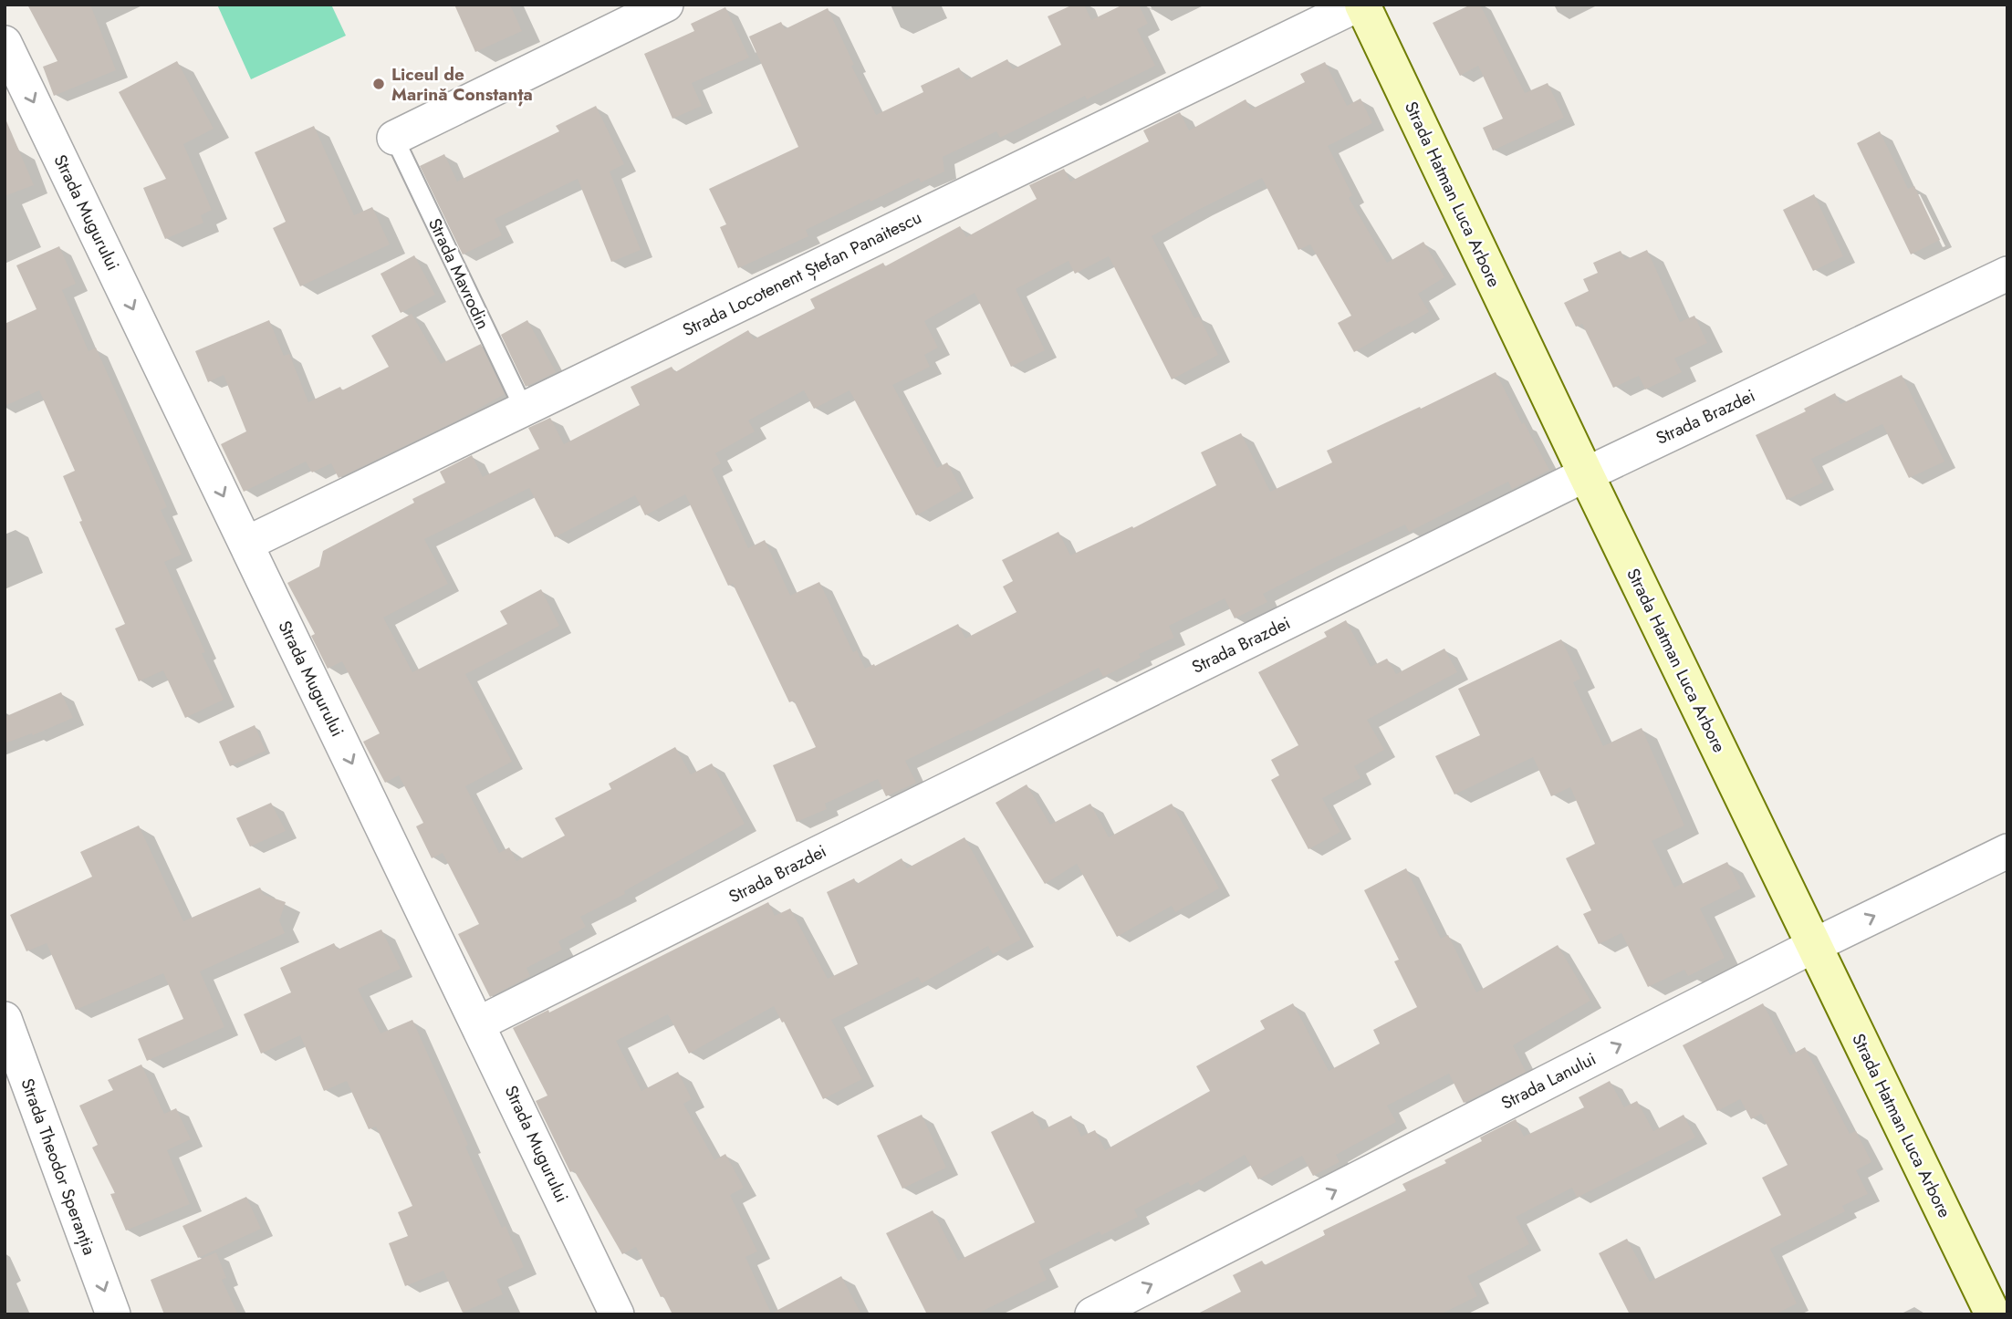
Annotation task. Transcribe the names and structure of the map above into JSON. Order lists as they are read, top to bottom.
{
  "streets": {
    "street": [
      "Strada Hatman Luca Arbore",
      "Strada Mugurului",
      "Strada Locotenent Ștefan Panaitescu",
      "Strada Brazdei",
      "Strada Lanului",
      "Strada Theodor Speranția"
    ],
    "lane": ["Strada Mavrodin"]
  },
  "crossings": [
    ["Strada Hatman Luca Arbore", "Strada Brazdei"],
    ["Strada Hatman Luca Arbore", "Strada Lanului"],
    ["Strada Mugurului", "Strada Locotenent Ștefan Panaitescu"],
    ["Strada Mugurului", "Strada Brazdei"],
    ["Strada Mavrodin", "Strada Locotenent Ștefan Panaitescu"]
  ],
  "one_way": ["Strada Mugurului", "Strada Lanului", "Strada Theodor Speranția"],
  "places": ["Liceul de Marină Constanța"]
}
